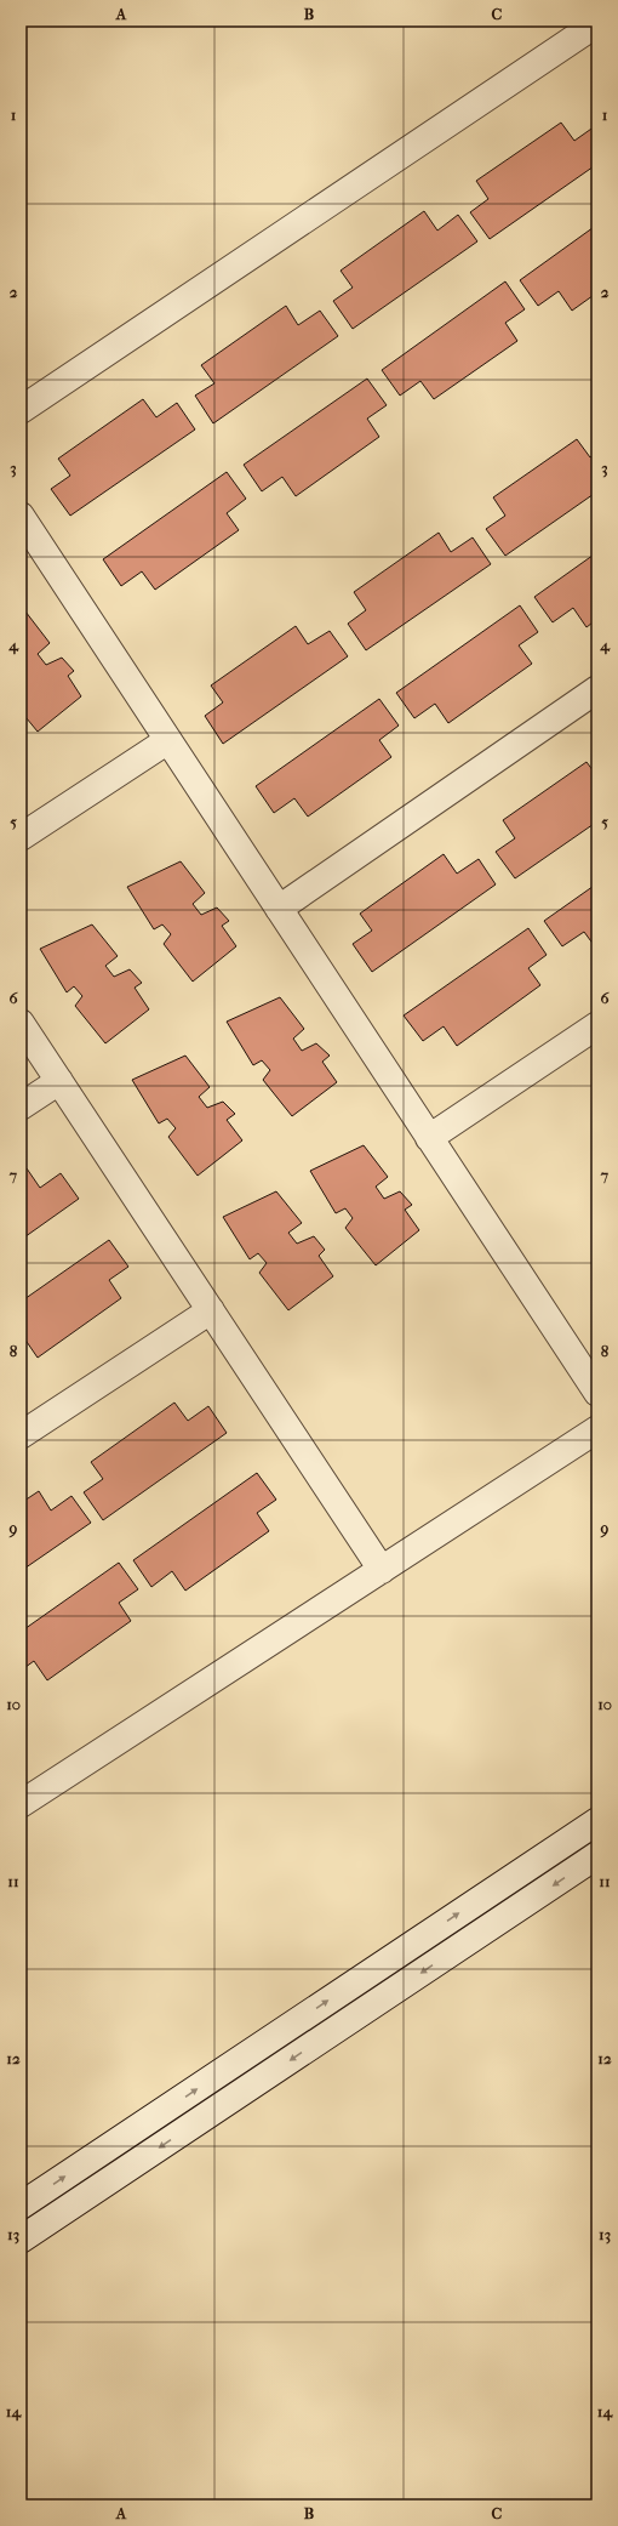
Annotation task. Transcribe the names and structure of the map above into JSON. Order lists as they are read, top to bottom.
{
  "grid": {
    "columns": ["A", "B", "C"],
    "rows": [
      "1",
      "2",
      "3",
      "4",
      "5",
      "6",
      "7",
      "8",
      "9",
      "10",
      "11",
      "12",
      "13",
      "14"
    ]
  }
}
